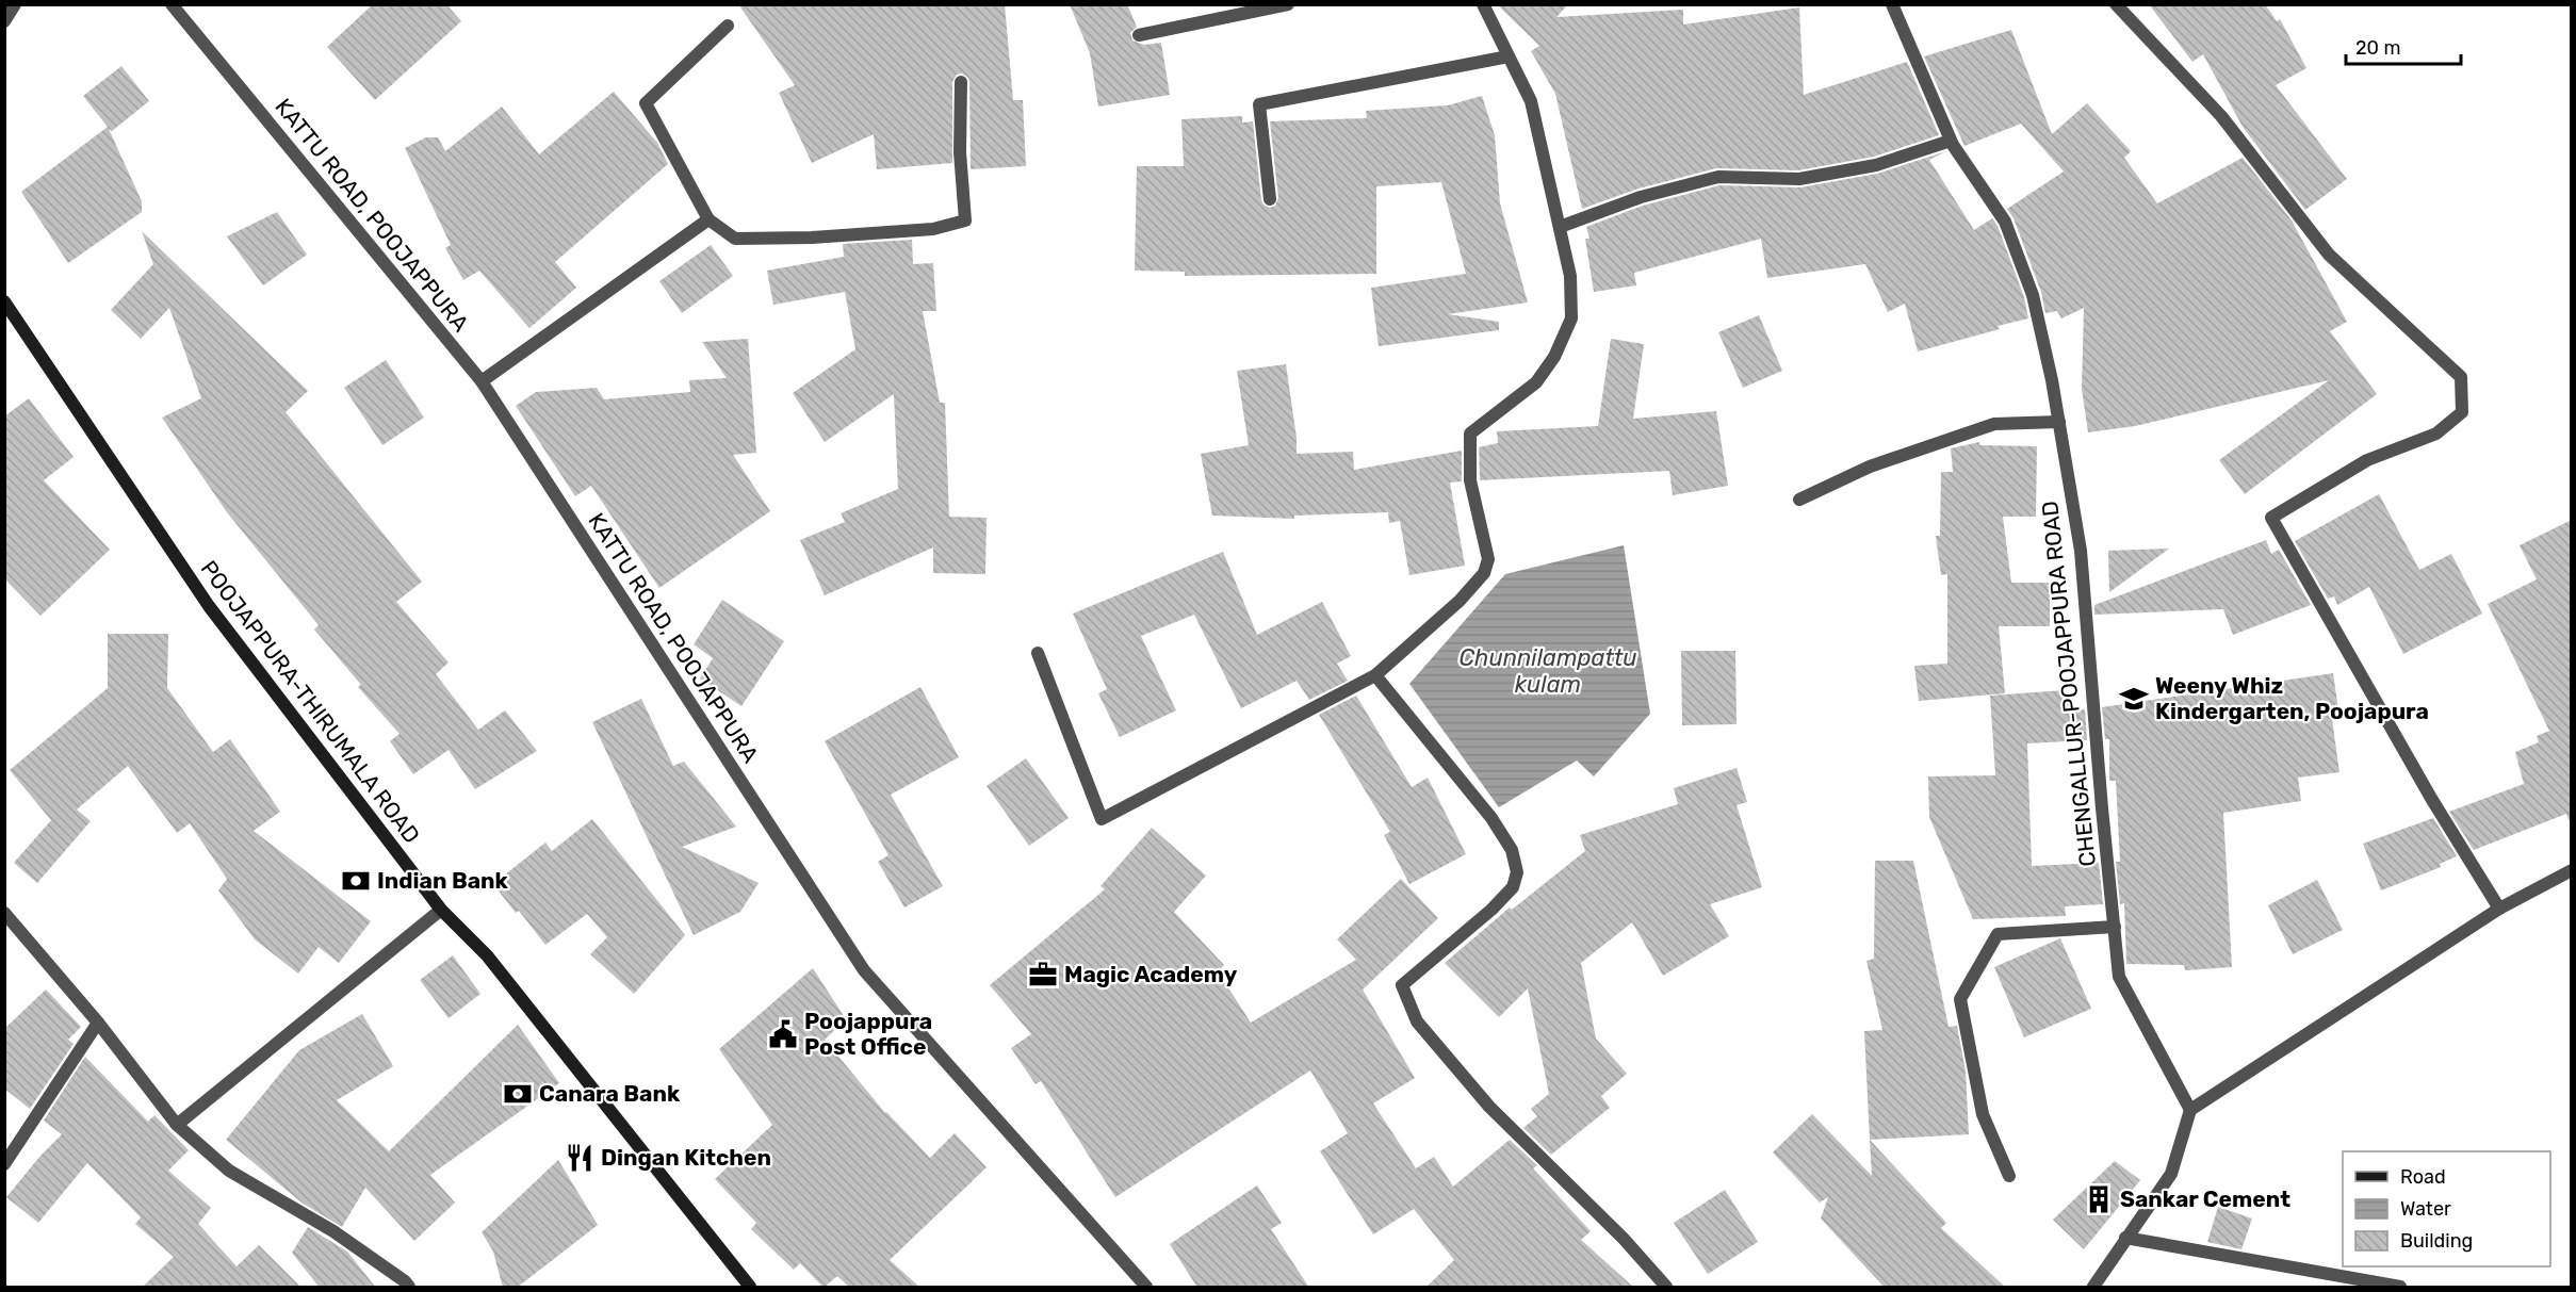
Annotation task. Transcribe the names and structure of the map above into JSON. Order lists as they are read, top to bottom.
{
  "streets": {
    "main road": ["POOJAPPURA-THIRUMALA ROAD"],
    "street": ["KATTU ROAD, POOJAPPURA", "CHENGALLUR-POOJAPPURA ROAD"]
  },
  "water": ["Chunnilampattu kulam"],
  "places": {
    "school or university": ["Weeny Whiz Kindergarten, Poojapura"],
    "bank": ["Indian Bank", "Canara Bank"],
    "office": ["Magic Academy"],
    "public building": ["Poojappura Post Office"],
    "restaurant": ["Dingan Kitchen"],
    "building": ["Sankar Cement"]
  },
  "legend": ["Road", "Water", "Building"],
  "scale_bar": "20 m"
}
